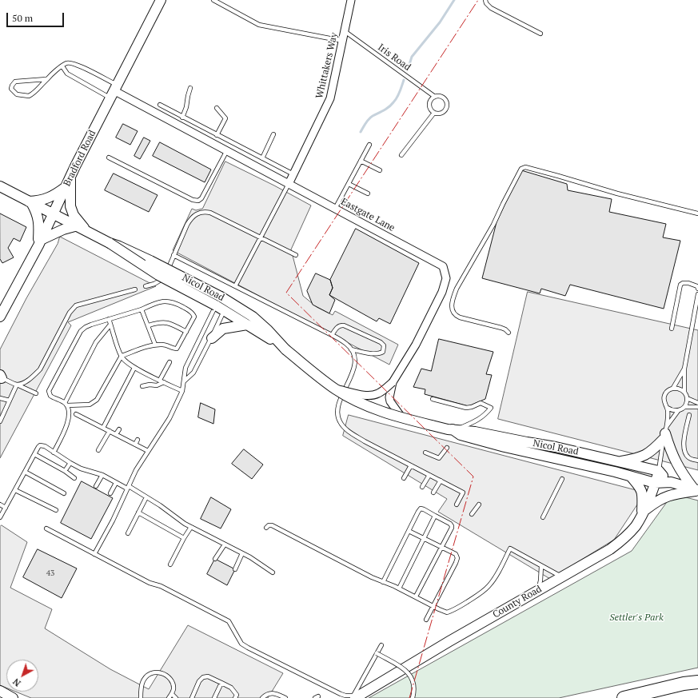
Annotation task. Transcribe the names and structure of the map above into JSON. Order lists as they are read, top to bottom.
{
  "streets": {
    "main road": ["Bradford Road", "Nicol Road", "County Road"],
    "street": ["Whittakers Way", "Eastgate Lane"],
    "lane": ["Iris Road"]
  },
  "crossings": [
    ["Iris Road", "Whittakers Way"],
    ["Whittakers Way", "Eastgate Lane"],
    ["Bradford Road", "Eastgate Lane"],
    ["Bradford Road", "Nicol Road"],
    ["Eastgate Lane", "Nicol Road"],
    ["Nicol Road", "County Road"]
  ],
  "parks": ["Settler's Park"],
  "house_numbers": ["43"],
  "scale_bar": "50 m",
  "north": "bottom left"
}
